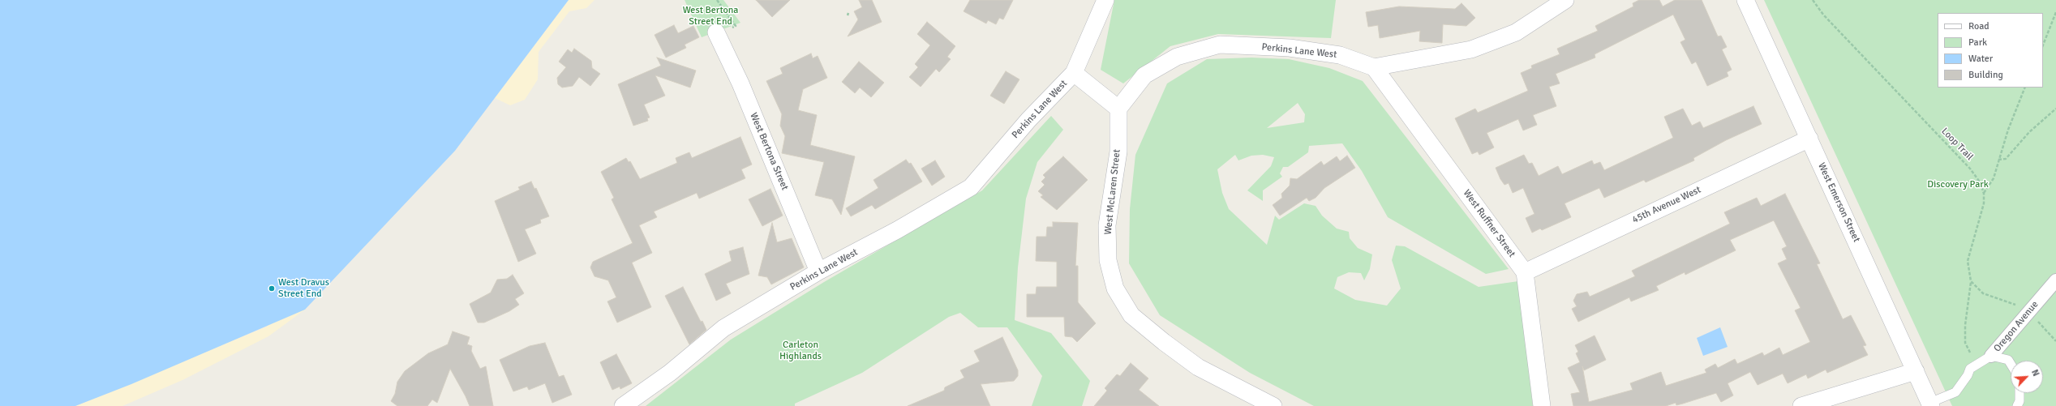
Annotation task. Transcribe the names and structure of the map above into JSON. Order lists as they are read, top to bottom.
{
  "streets": {
    "street": [
      "Perkins Lane West",
      "West Bertona Street",
      "West McLaren Street",
      "West Emerson Street",
      "45th Avenue West",
      "West Ruffner Street",
      "Oregon Avenue"
    ],
    "path": ["Loop Trail"]
  },
  "crossings": [
    ["Perkins Lane West", "West Bertona Street"],
    ["Perkins Lane West", "West McLaren Street"],
    ["Perkins Lane West", "West Ruffner Street"],
    ["West Emerson Street", "45th Avenue West"],
    ["West Emerson Street", "Oregon Avenue"],
    ["45th Avenue West", "West Ruffner Street"]
  ],
  "parks": ["West Bertona Street End", "Discovery Park", "Carleton Highlands"],
  "places": ["West Dravus Street End"],
  "legend": [
    "Road",
    "Park",
    "Water",
    "Building"
  ],
  "north": "top right"
}
